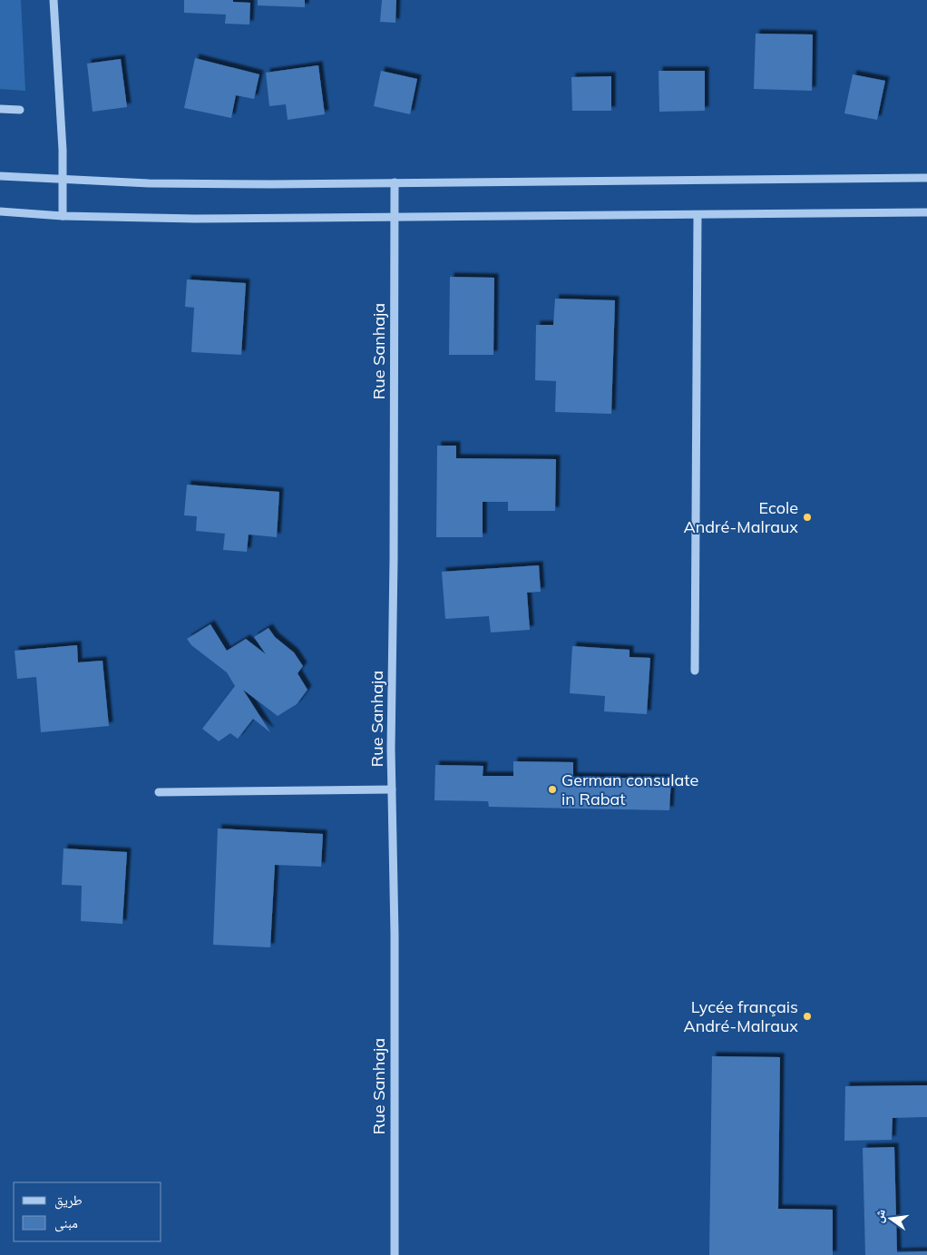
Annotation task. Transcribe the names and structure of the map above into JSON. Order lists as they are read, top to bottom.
{
  "streets": {
    "street": ["Rue Sanhaja"]
  },
  "places": ["Ecole André-Malraux", "German consulate in Rabat", "Lycée français André-Malraux"],
  "legend": ["طريق", "مبنى"],
  "north": "left"
}
